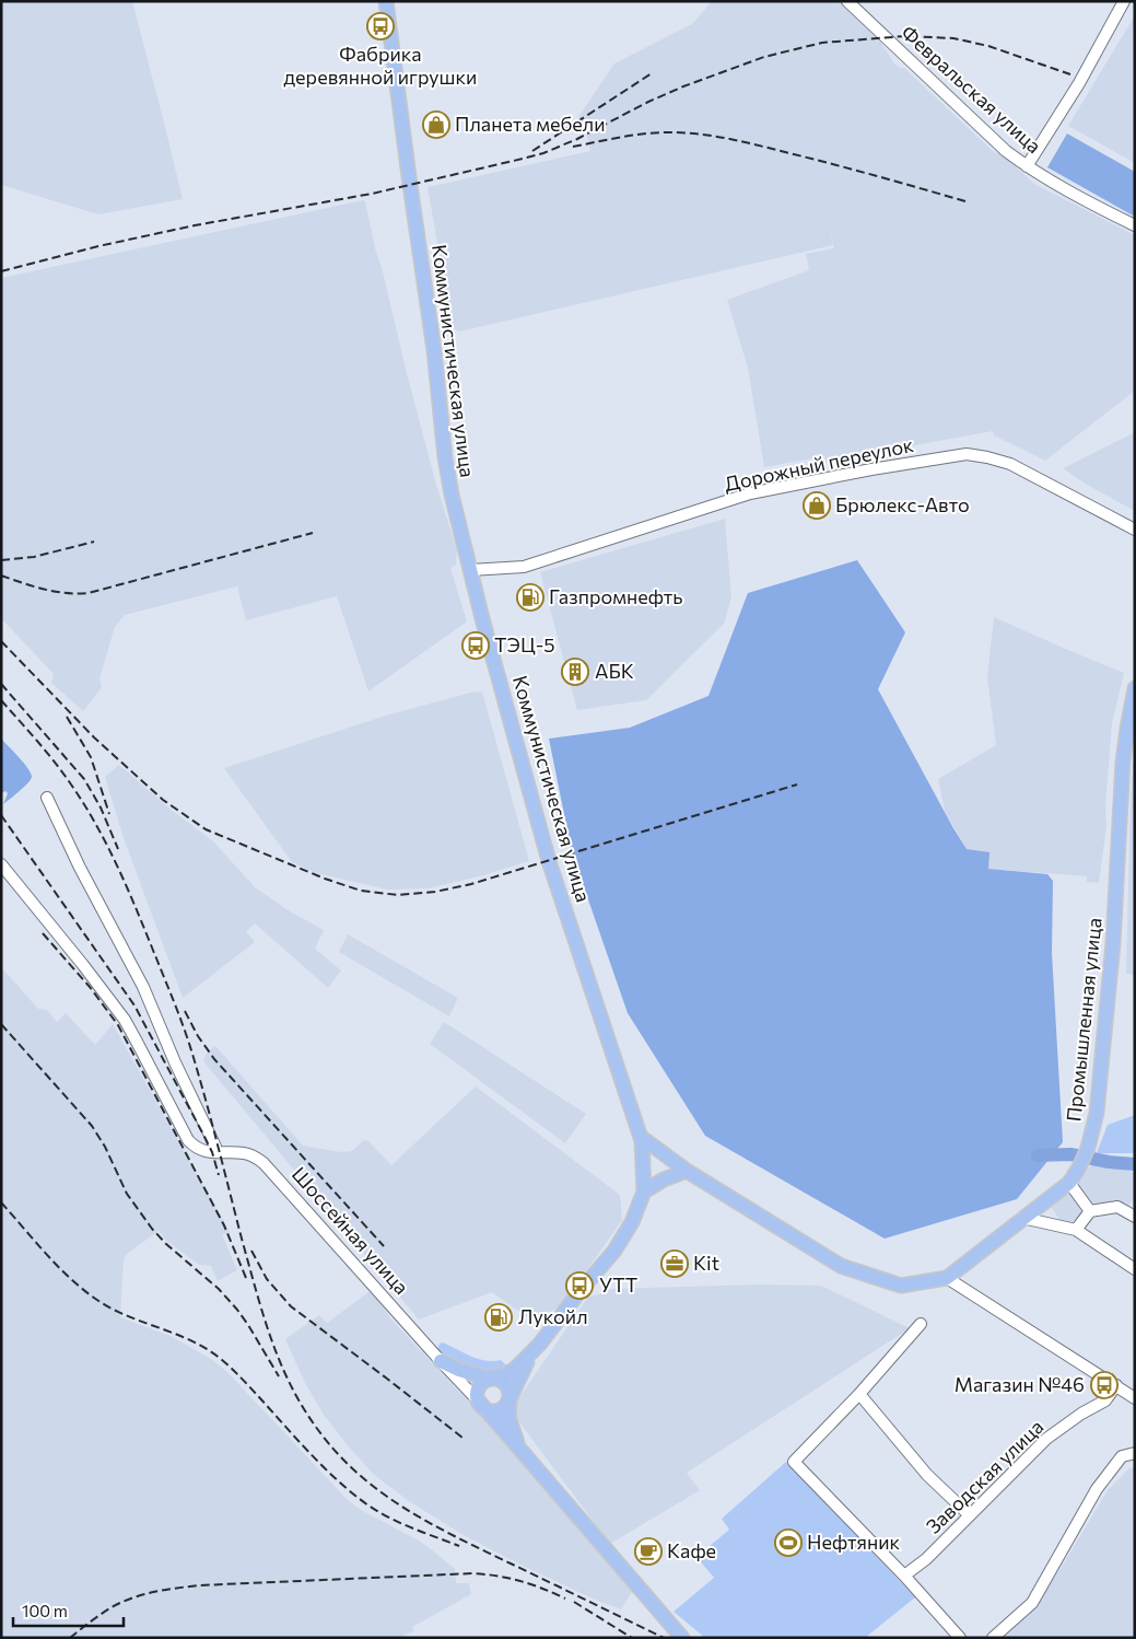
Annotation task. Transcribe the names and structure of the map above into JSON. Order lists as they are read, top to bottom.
{
  "streets": {
    "main road": ["Коммунистическая улица", "Промышленная улица", "Шоссейная улица"],
    "street": ["Февральская улица", "Дорожный переулок", "Заводская улица"]
  },
  "crossings": [
    ["Коммунистическая улица", "Дорожный переулок"]
  ],
  "places": {
    "bus stop": [
      "Фабрика деревянной игрушки",
      "ТЭЦ-5",
      "УТТ",
      "Магазин №46"
    ],
    "shop": ["Планета мебели", "Брюлекс-Авто"],
    "fuel station": ["Газпромнефть", "Лукойл"],
    "building": ["АБК"],
    "office": ["Kit"],
    "sports": ["Нефтяник"],
    "cafe": ["Кафе"]
  },
  "scale_bar": "100 m"
}
